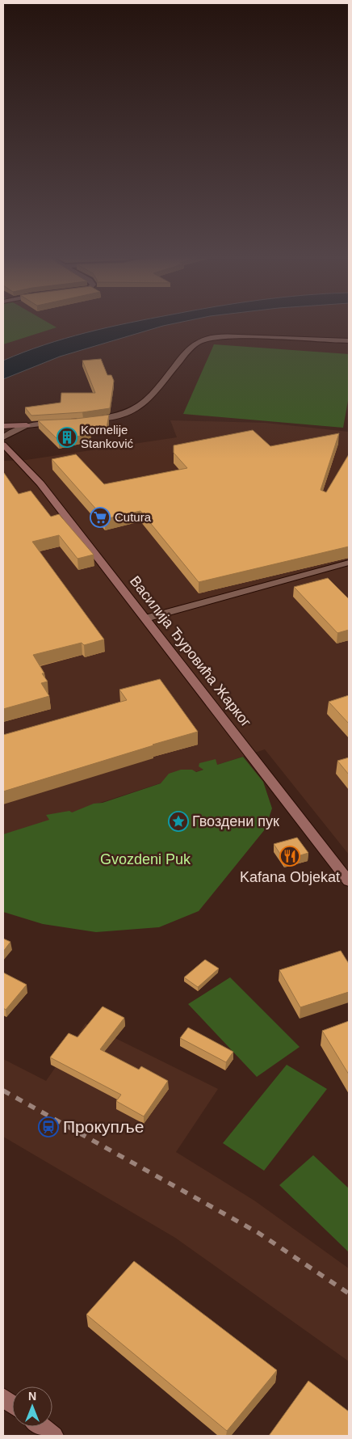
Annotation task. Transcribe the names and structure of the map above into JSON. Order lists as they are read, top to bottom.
{
  "streets": {
    "main road": ["Василија Ђуровића Жарког"]
  },
  "parks": ["Gvozdeni Puk"],
  "places": {
    "building": ["Kornelije Stanković"],
    "supermarket": ["Cutura"],
    "place": ["Гвоздени пук"],
    "restaurant": ["Kafana Objekat"],
    "station": ["Прокупље"]
  },
  "north": "top"
}
